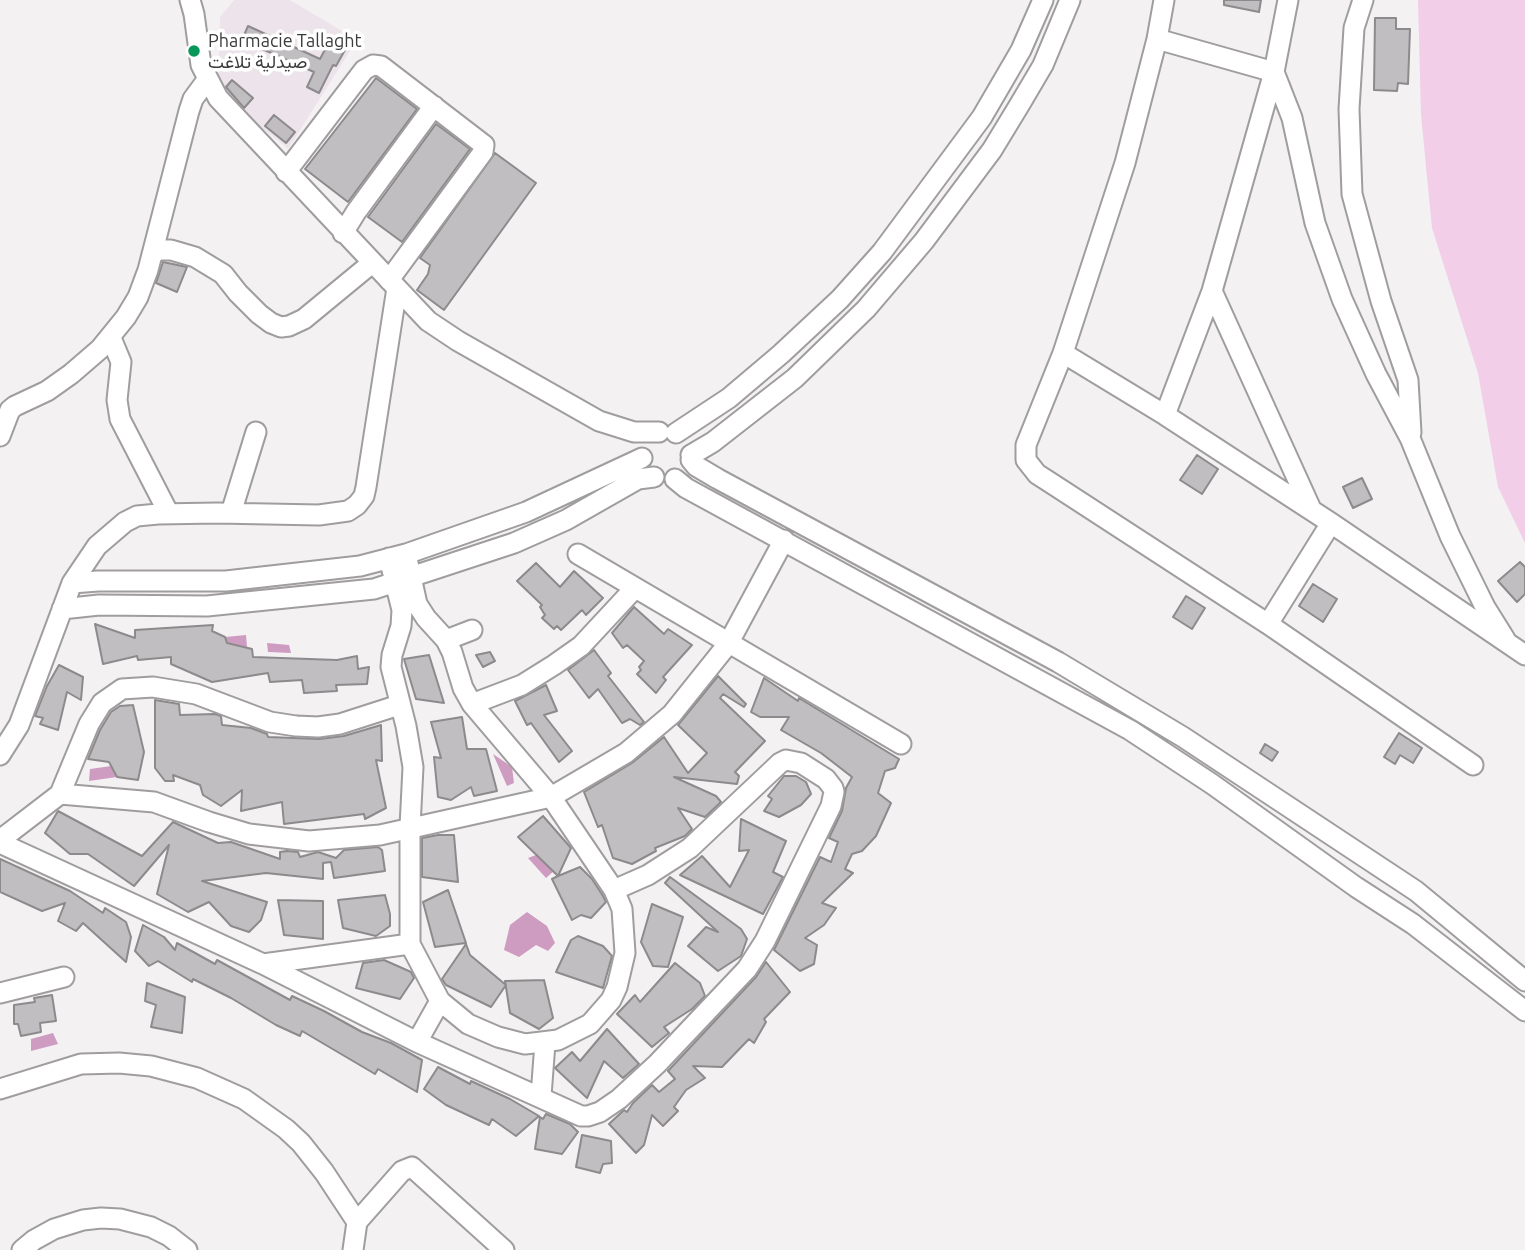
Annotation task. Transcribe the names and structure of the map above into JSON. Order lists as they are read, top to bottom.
{
  "places": ["Pharmacie Tallaght صيدلية تلاغت"]
}
